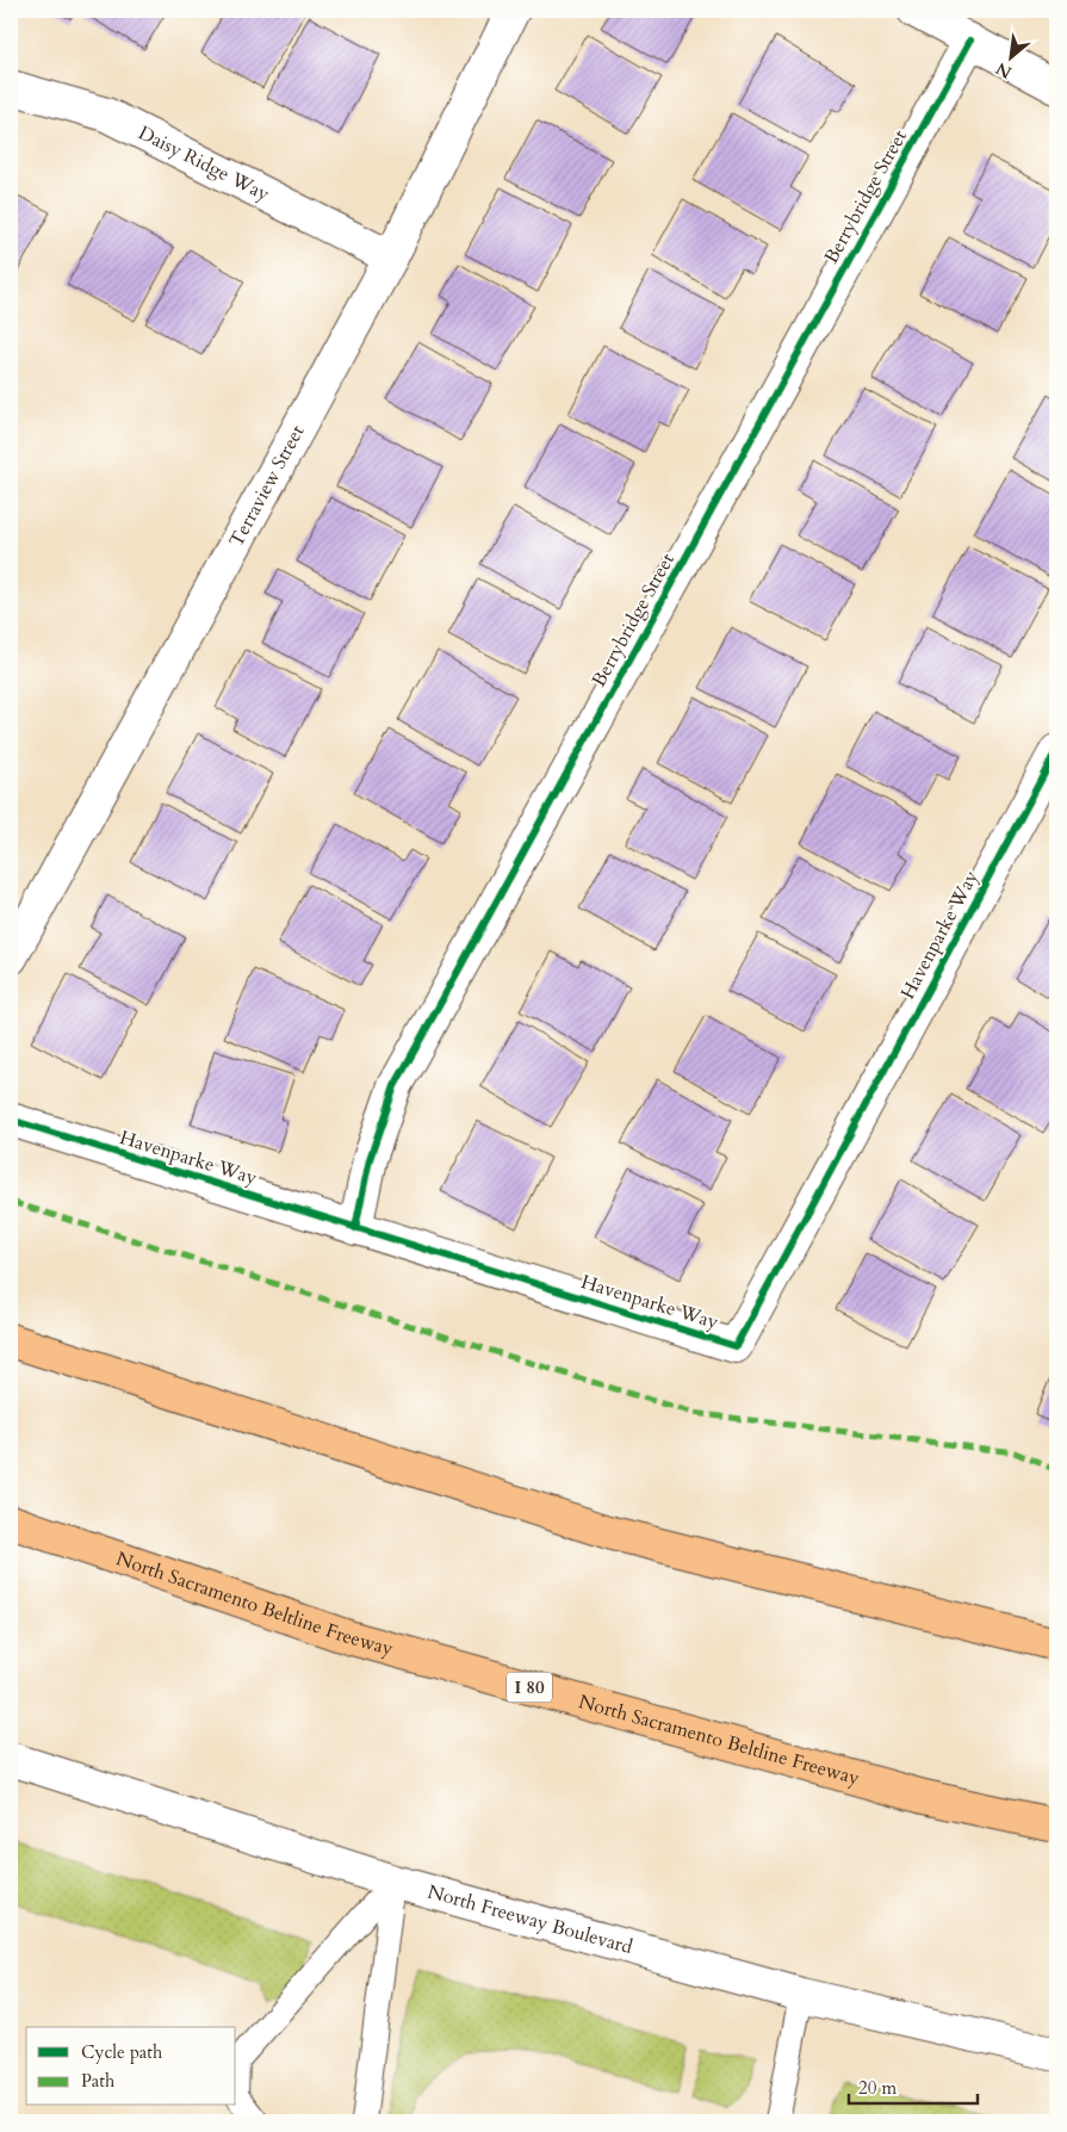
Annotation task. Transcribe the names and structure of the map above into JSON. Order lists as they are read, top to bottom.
{
  "streets": {
    "highway": ["North Sacramento Beltline Freeway", "I 80"],
    "street": [
      "Daisy Ridge Way",
      "Berrybridge Street",
      "Terraview Street",
      "Havenparke Way",
      "North Freeway Boulevard"
    ]
  },
  "crossings": [
    ["Daisy Ridge Way", "Terraview Street"],
    ["Berrybridge Street", "Havenparke Way"]
  ],
  "legend": ["Cycle path", "Path"],
  "scale_bar": "20 m",
  "north": "bottom left"
}
